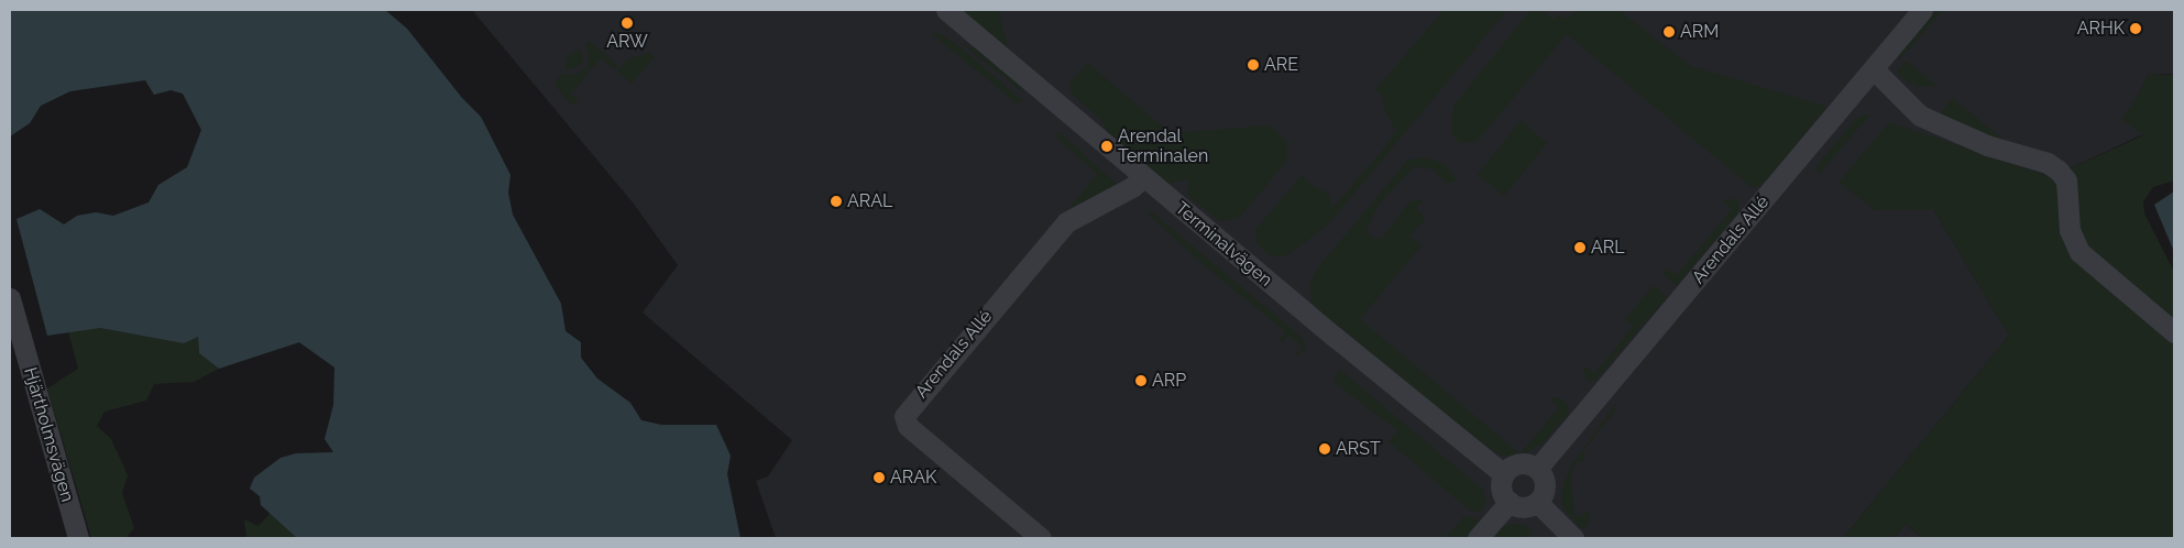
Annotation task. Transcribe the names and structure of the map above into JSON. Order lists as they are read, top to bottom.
{
  "streets": {
    "street": ["Arendals Allé", "Terminalvägen", "Hjärtholmsvägen"]
  },
  "crossings": [
    ["Arendals Allé", "Terminalvägen"]
  ],
  "places": [
    "ARW",
    "ARHK",
    "ARM",
    "ARE",
    "Arendal Terminalen",
    "ARAL",
    "ARL",
    "ARP",
    "ARST",
    "ARAK"
  ]
}
